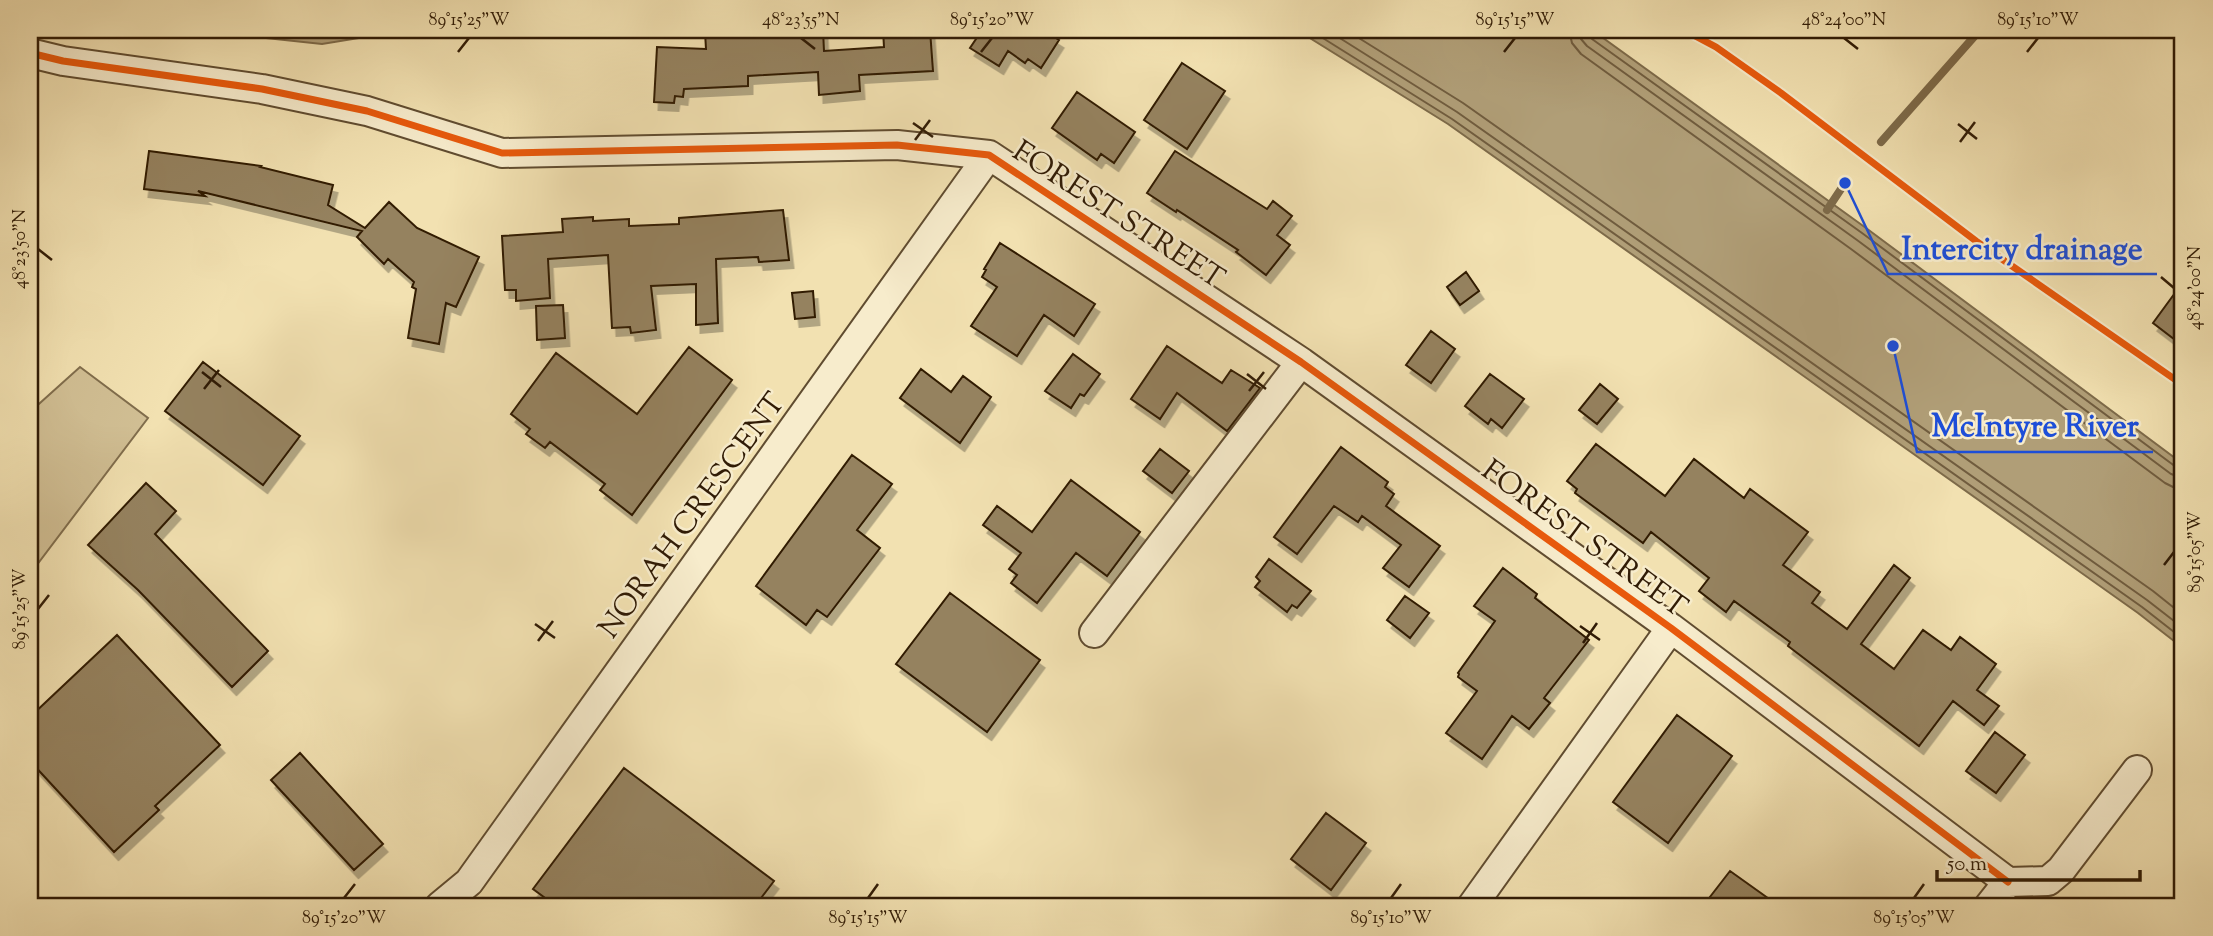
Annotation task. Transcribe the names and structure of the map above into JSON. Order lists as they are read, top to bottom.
{
  "streets": {
    "street": ["FOREST STREET", "NORAH CRESCENT"]
  },
  "crossings": [
    ["FOREST STREET", "NORAH CRESCENT"]
  ],
  "places": ["Intercity drainage", "McIntyre River"],
  "scale_bar": "50 m",
  "coordinates": [
    "89°15'25\"W",
    "48°23'55\"N",
    "89°15'20\"W",
    "89°15'15\"W",
    "48°24'00\"N",
    "89°15'10\"W",
    "48°23'50\"N",
    "89°15'05\"W"
  ]
}
